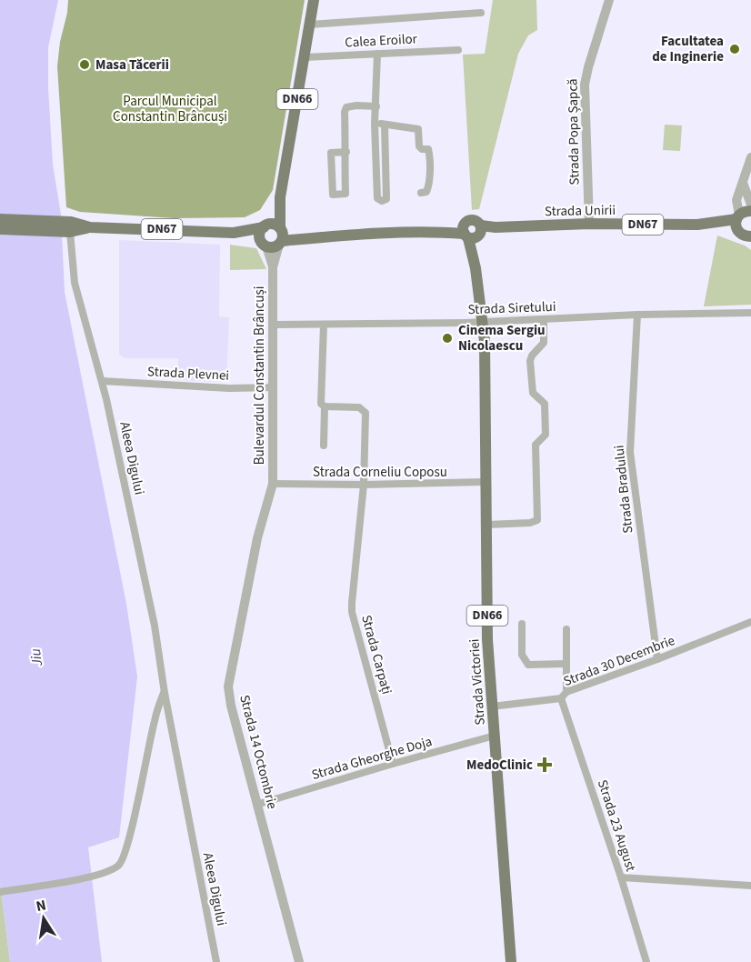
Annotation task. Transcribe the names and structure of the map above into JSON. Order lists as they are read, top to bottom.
{
  "streets": {
    "main road": [
      "DN66",
      "Strada Unirii",
      "DN67",
      "Bulevardul Constantin Brâncuși",
      "Strada Victoriei"
    ],
    "street": [
      "Calea Eroilor",
      "Strada Popa Șapcă",
      "Strada Siretului",
      "Strada Plevnei",
      "Aleea Digului",
      "Strada Corneliu Coposu",
      "Strada Bradului",
      "Strada Carpați",
      "Strada 30 Decembrie",
      "Strada 14 Octombrie",
      "Strada Gheorghe Doja",
      "Strada 23 August"
    ]
  },
  "crossings": [
    ["Calea Eroilor", "Bulevardul Constantin Brâncuși"],
    ["Strada Popa Șapcă", "Strada Unirii"],
    ["Strada Unirii", "Bulevardul Constantin Brâncuși"],
    ["Strada Unirii", "Aleea Digului"],
    ["Strada Unirii", "Strada Victoriei"],
    ["Strada Siretului", "Bulevardul Constantin Brâncuși"],
    ["Strada Siretului", "Strada Bradului"],
    ["Strada Siretului", "Strada Victoriei"],
    ["Strada Plevnei", "Bulevardul Constantin Brâncuși"],
    ["Strada Plevnei", "Aleea Digului"],
    ["Bulevardul Constantin Brâncuși", "Strada Corneliu Coposu"],
    ["Bulevardul Constantin Brâncuși", "Strada 14 Octombrie"],
    ["Strada Corneliu Coposu", "Strada Carpați"],
    ["Strada Corneliu Coposu", "Strada Victoriei"],
    ["Strada Corneliu Coposu", "Strada 14 Octombrie"],
    ["Strada Bradului", "Strada 30 Decembrie"],
    ["Strada Carpați", "Strada Gheorghe Doja"],
    ["Strada 30 Decembrie", "Strada Victoriei"],
    ["Strada 30 Decembrie", "Strada 23 August"],
    ["Strada Victoriei", "Strada Gheorghe Doja"],
    ["Strada 14 Octombrie", "Strada Gheorghe Doja"]
  ],
  "water": ["Jiu"],
  "parks": ["Parcul Municipal Constantin Brâncuși"],
  "places": {
    "other": ["Facultatea de Inginerie", "Masa Tăcerii", "Cinema Sergiu Nicolaescu"],
    "health": ["MedoClinic"]
  },
  "north": "top"
}
